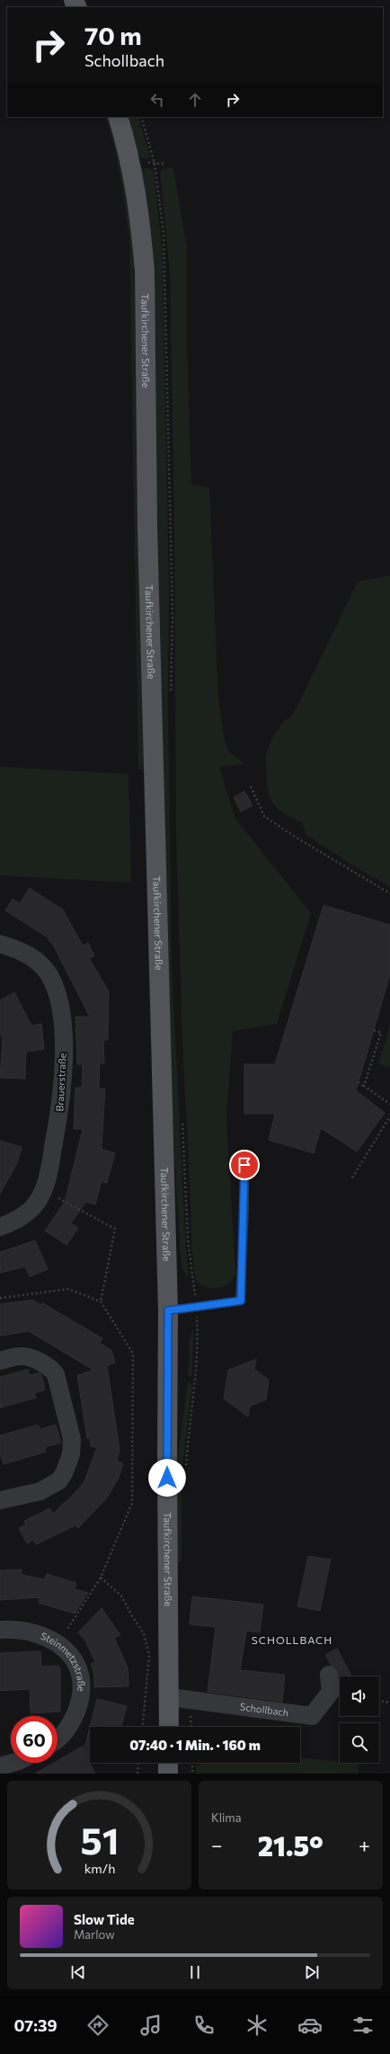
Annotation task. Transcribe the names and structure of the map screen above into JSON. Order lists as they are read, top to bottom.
{
  "streets": {
    "main road": ["Taufkirchener Straße"],
    "street": ["Brauerstraße", "Steinmetzstraße", "Schollbach"]
  },
  "crossings": [
    ["Taufkirchener Straße", "Schollbach"]
  ],
  "districts": ["SCHOLLBACH"],
  "page": {
    "turn": ["70 m", "Schollbach"],
    "limit": "60",
    "trip": "07:40 · 1 Min. · 160 m",
    "tile": "Klima",
    "heat": ["−", "21.5°", "+"],
    "song": ["Slow Tide", "Marlow"],
    "tabs": "07:39",
    "gauge": ["51", "km/h"]
  }
}
